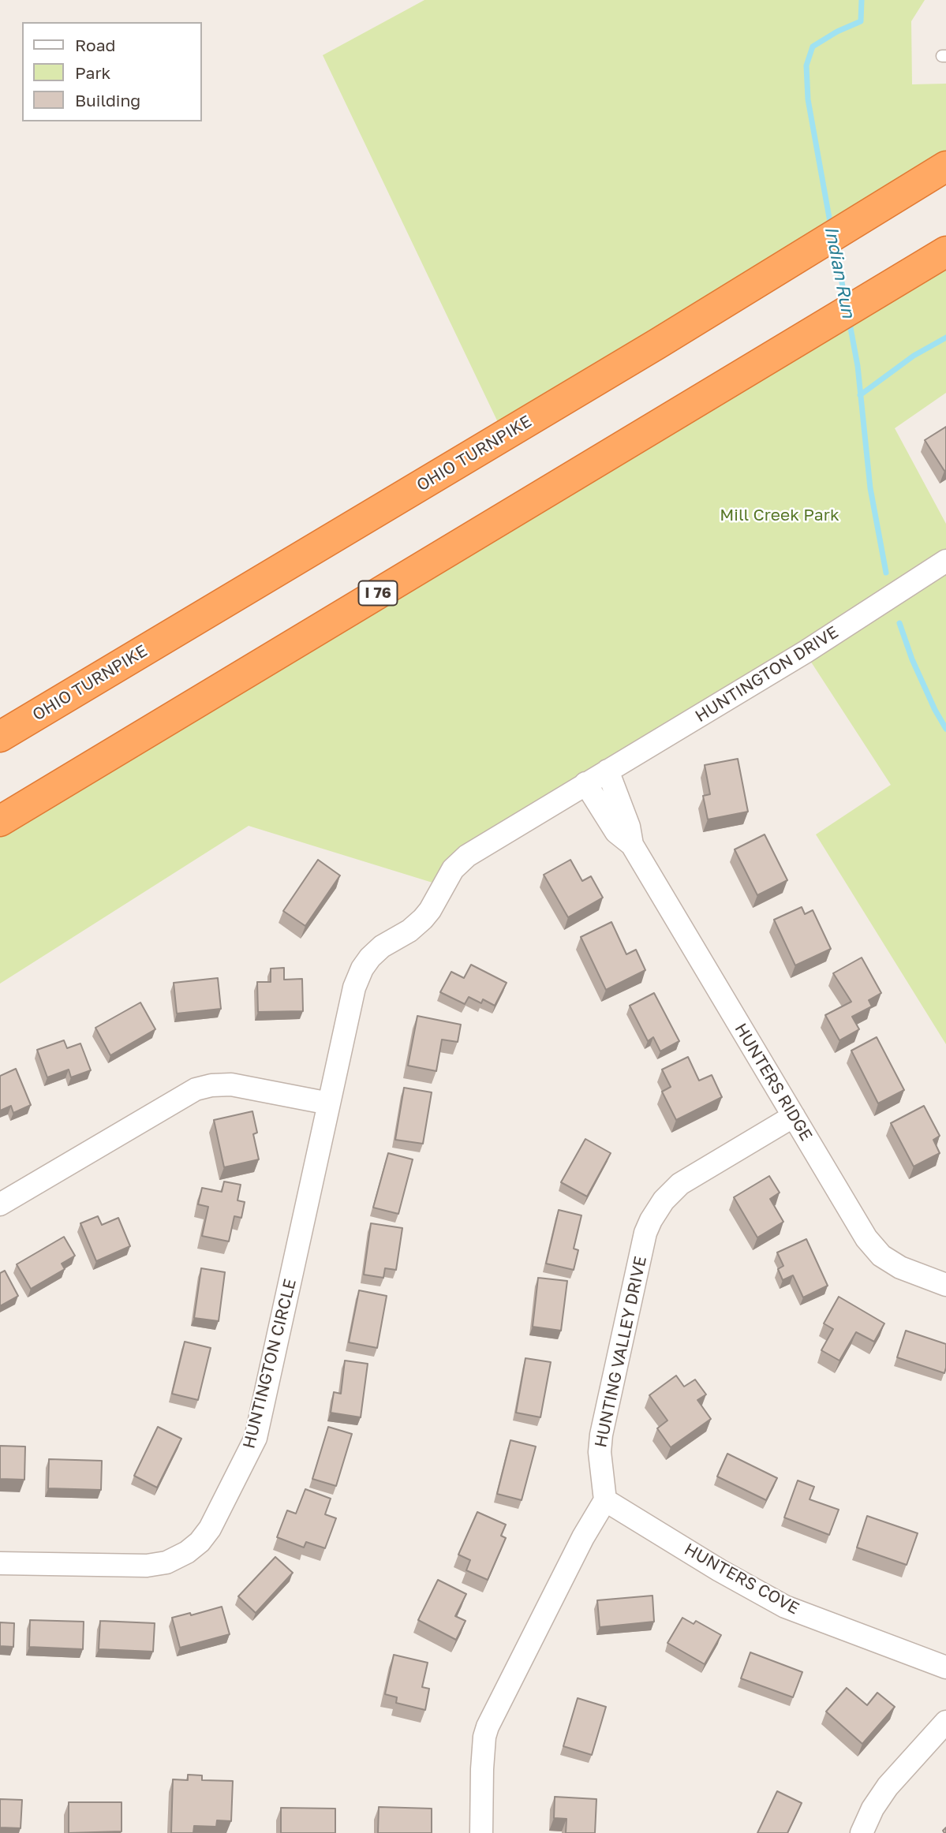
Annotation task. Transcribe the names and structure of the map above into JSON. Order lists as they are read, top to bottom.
{
  "streets": {
    "highway": ["OHIO TURNPIKE", "I 76"],
    "street": [
      "HUNTINGTON DRIVE",
      "HUNTERS RIDGE",
      "HUNTING VALLEY DRIVE",
      "HUNTINGTON CIRCLE",
      "HUNTERS COVE"
    ]
  },
  "crossings": [
    ["HUNTINGTON DRIVE", "HUNTERS RIDGE"],
    ["HUNTINGTON DRIVE", "HUNTINGTON CIRCLE"],
    ["HUNTERS RIDGE", "HUNTING VALLEY DRIVE"],
    ["HUNTERS RIDGE", "HUNTINGTON CIRCLE"],
    ["HUNTING VALLEY DRIVE", "HUNTERS COVE"]
  ],
  "water": ["Indian Run"],
  "parks": ["Mill Creek Park"],
  "legend": ["Road", "Park", "Building"]
}
